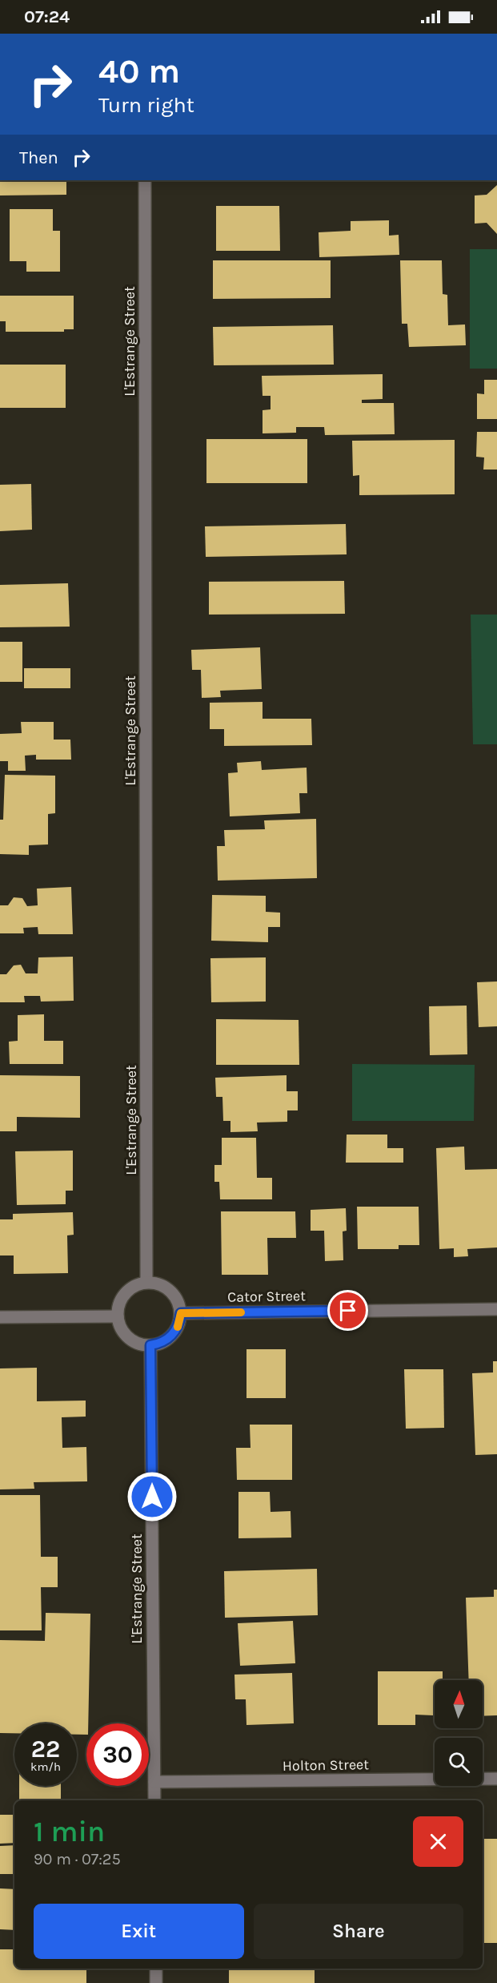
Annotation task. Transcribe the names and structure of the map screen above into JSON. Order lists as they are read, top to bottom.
{
  "streets": {
    "street": ["L'Estrange Street", "Cator Street", "Holton Street"]
  },
  "crossings": [
    ["L'Estrange Street", "Cator Street"],
    ["L'Estrange Street", "Holton Street"]
  ],
  "north": "top",
  "page": {
    "status": "07:24",
    "turn": ["40 m", "Turn right"],
    "then": "Then",
    "speed": "22 km/h",
    "limit": "30",
    "heading": ["1 min", "90 m · 07:25"],
    "buttons": ["Exit", "Share"]
  }
}
